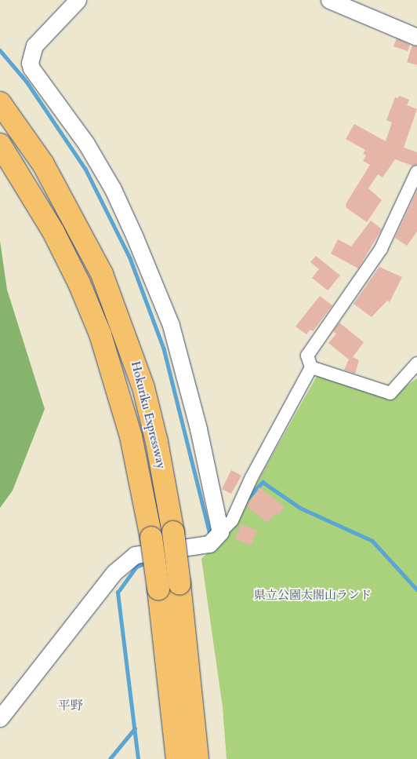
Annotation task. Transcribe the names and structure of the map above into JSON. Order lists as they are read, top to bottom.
{
  "streets": {
    "highway": ["Hokuriku Expressway"]
  },
  "districts": ["平野"],
  "parks": ["県立公園太閤山ランド"]
}
